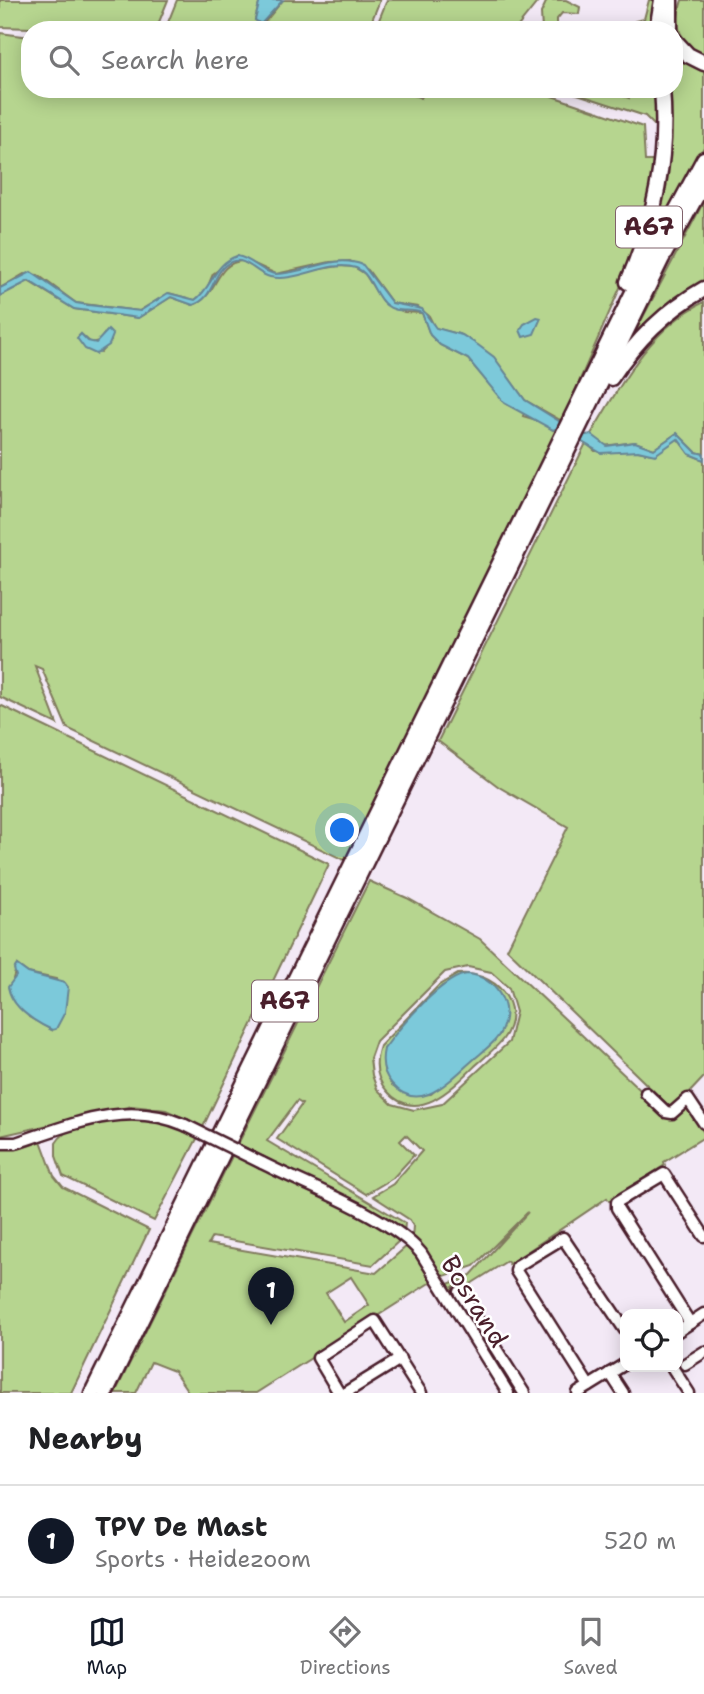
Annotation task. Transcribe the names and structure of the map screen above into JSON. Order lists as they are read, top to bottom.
{
  "streets": {
    "highway": ["A67"],
    "street": ["Bosrand"]
  },
  "page": {
    "search": "Search here",
    "pins": "1",
    "heading": "Nearby",
    "list": [
      {
        "mark": "1",
        "name": "TPV De Mast",
        "note": "Sports · Heidezoom",
        "value": "520 m"
      }
    ],
    "nav": ["Map", "Directions", "Saved"]
  }
}
